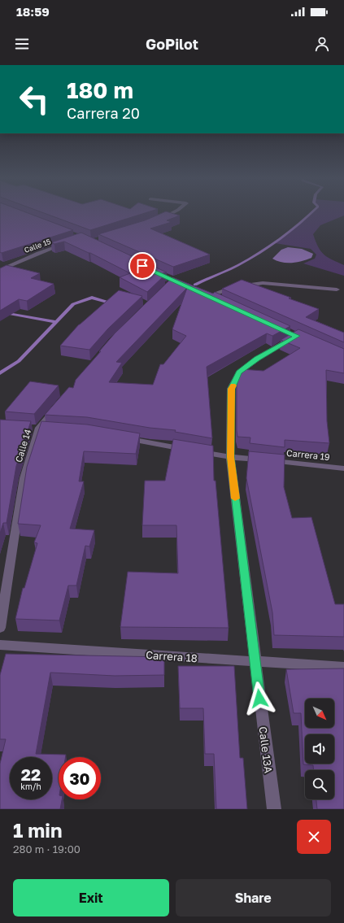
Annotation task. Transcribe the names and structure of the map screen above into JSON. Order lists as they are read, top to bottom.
{
  "streets": {
    "street": [
      "Calle 15",
      "Calle 14",
      "Carrera 19",
      "Carrera 18",
      "Calle 13A"
    ]
  },
  "crossings": [
    ["Carrera 19", "Calle 13A"],
    ["Carrera 18", "Calle 13A"]
  ],
  "north": "bottom right",
  "page": {
    "status": "18:59",
    "header": "GoPilot",
    "turn": ["180 m", "Carrera 20"],
    "speed": "22 km/h",
    "limit": "30",
    "heading": ["1 min", "280 m · 19:00"],
    "buttons": ["Exit", "Share"]
  }
}
